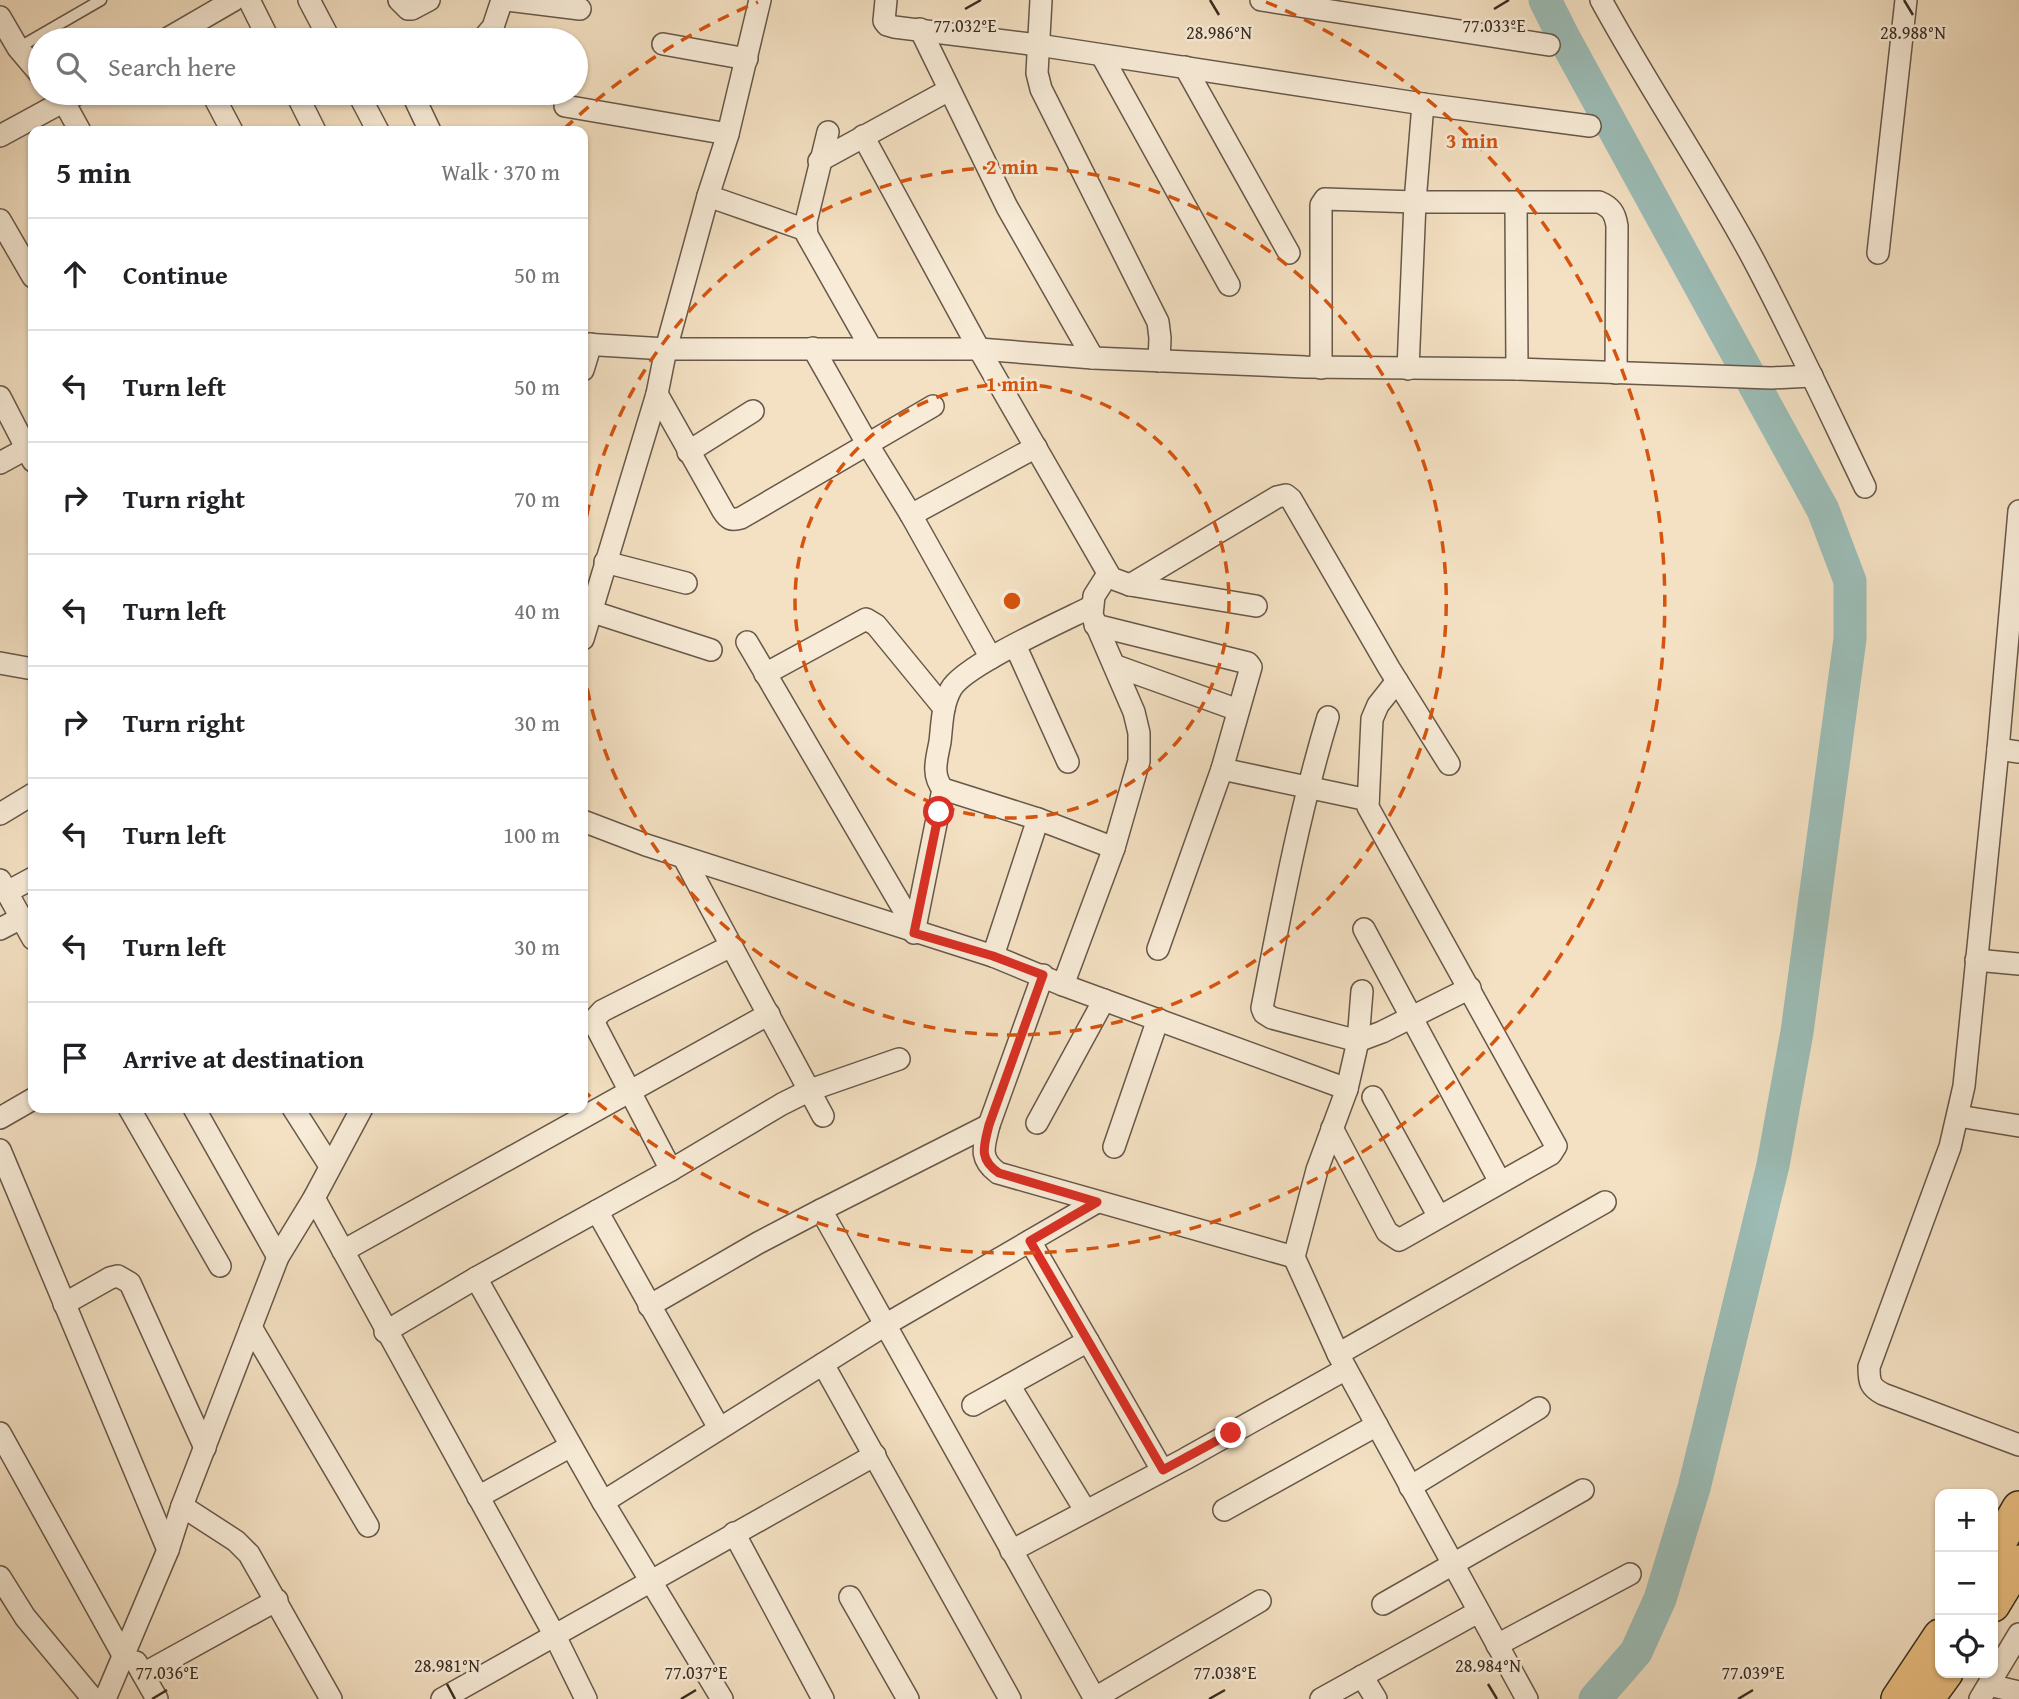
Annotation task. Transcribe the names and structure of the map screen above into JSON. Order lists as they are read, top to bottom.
{
  "page": {
    "search": "Search here",
    "heading": ["5 min", "Walk · 370 m"],
    "list": [
      ["Continue", "50 m"],
      ["Turn left", "50 m"],
      ["Turn right", "70 m"],
      ["Turn left", "40 m"],
      ["Turn right", "30 m"],
      ["Turn left", "100 m"],
      ["Turn left", "30 m"],
      "Arrive at destination"
    ],
    "map_buttons": ["+", "−"]
  },
  "coordinates": [
    "77.033°E",
    "77.032°E",
    "28.988°N",
    "28.986°N",
    "28.981°N",
    "28.984°N",
    "77.036°E",
    "77.037°E",
    "77.038°E",
    "77.039°E"
  ],
  "rings": ["3 min", "2 min", "1 min"]
}
